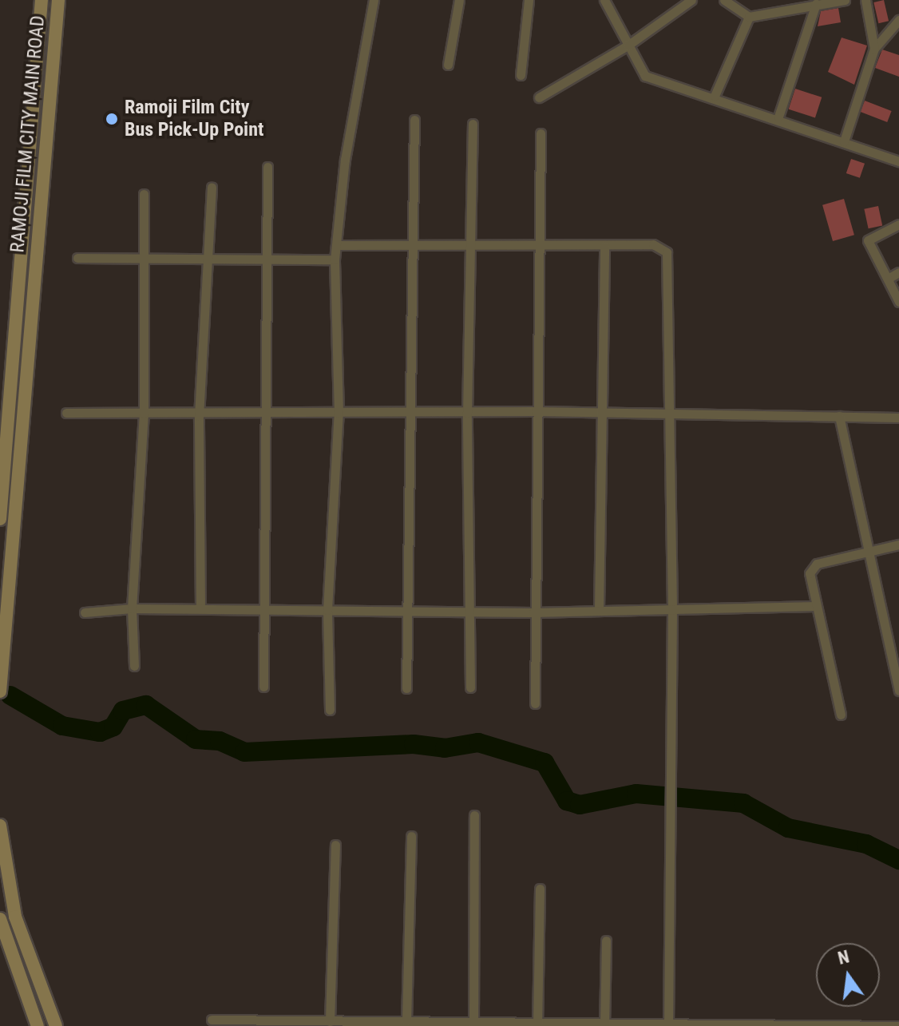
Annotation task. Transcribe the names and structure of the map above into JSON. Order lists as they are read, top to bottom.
{
  "streets": {
    "street": ["RAMOJI FILM CITY MAIN ROAD"]
  },
  "places": ["Ramoji Film City Bus Pick-Up Point"],
  "north": "top"
}
